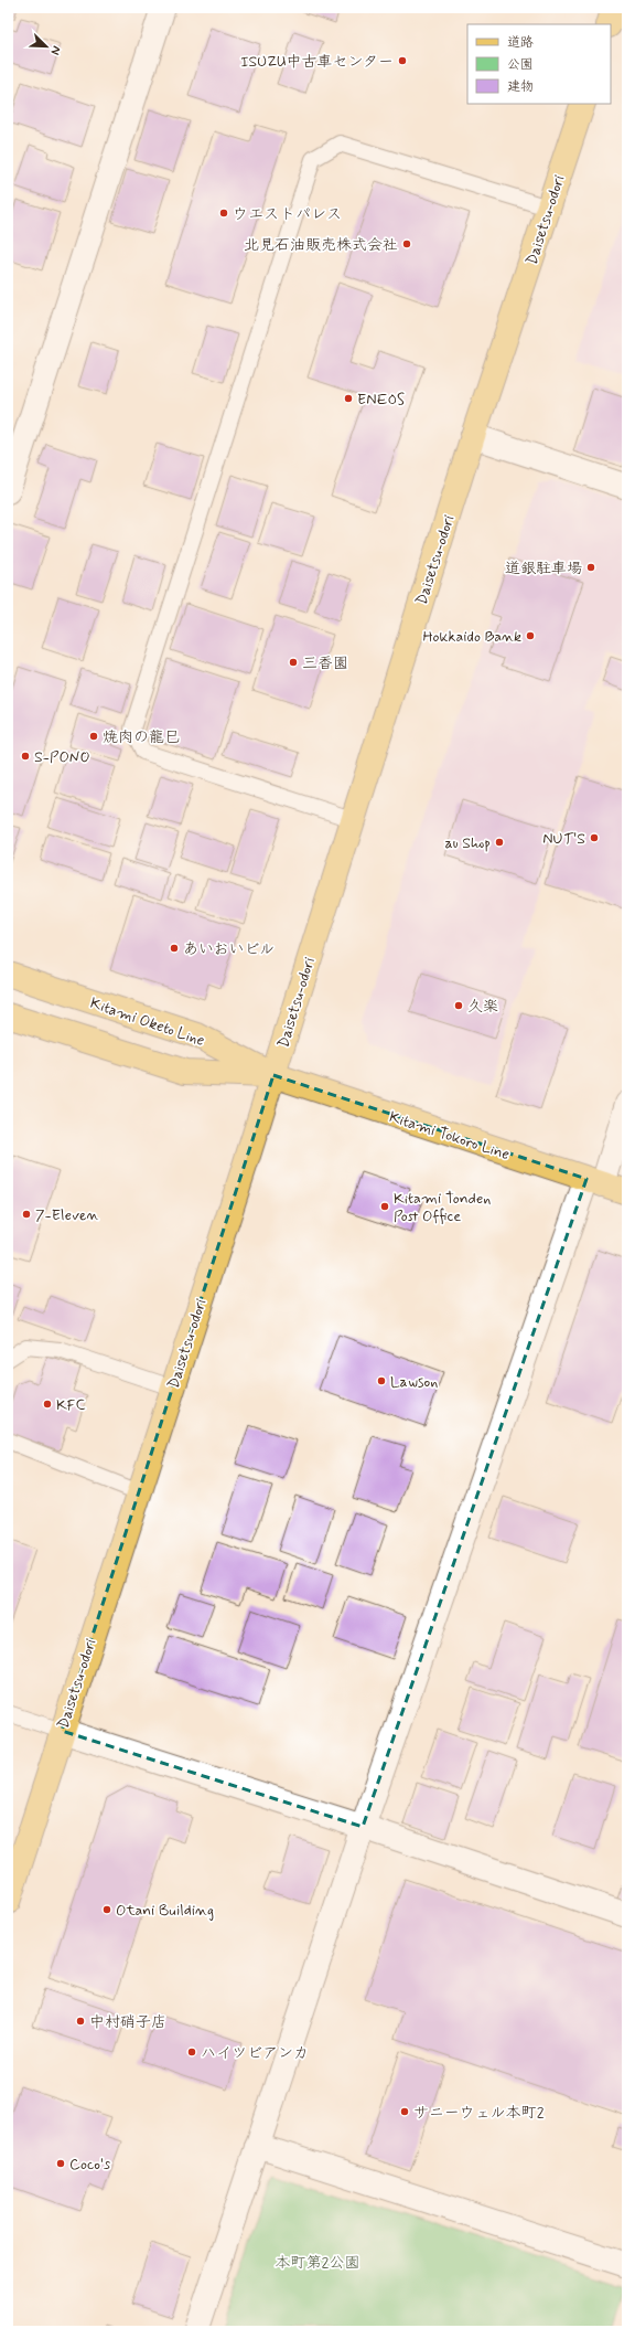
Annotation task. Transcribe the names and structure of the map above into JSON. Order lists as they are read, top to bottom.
{
  "streets": {
    "main road": ["Daisetsu-odori", "Kitami Oketo Line", "Kitami Tokoro Line"]
  },
  "crossings": [
    ["Daisetsu-odori", "Kitami Oketo Line"],
    ["Daisetsu-odori", "Kitami Tokoro Line"],
    ["Kitami Oketo Line", "Kitami Tokoro Line"]
  ],
  "parks": ["本町第2公園"],
  "places": [
    "ISUZU中古車センター",
    "ウエストパレス",
    "北見石油販売株式会社",
    "ENEOS",
    "道銀駐車場",
    "Hokkaido Bank",
    "三香園",
    "焼肉の龍巳",
    "S-PONO",
    "NUT'S",
    "au Shop",
    "あいおいビル",
    "久楽",
    "Kitami Tonden Post Office",
    "7-Eleven",
    "Lawson",
    "KFC",
    "Otani Building",
    "中村硝子店",
    "ハイツビアンカ",
    "サニーウェル本町2",
    "Coco's"
  ],
  "legend": ["道路", "公園", "建物"],
  "north": "bottom right"
}
